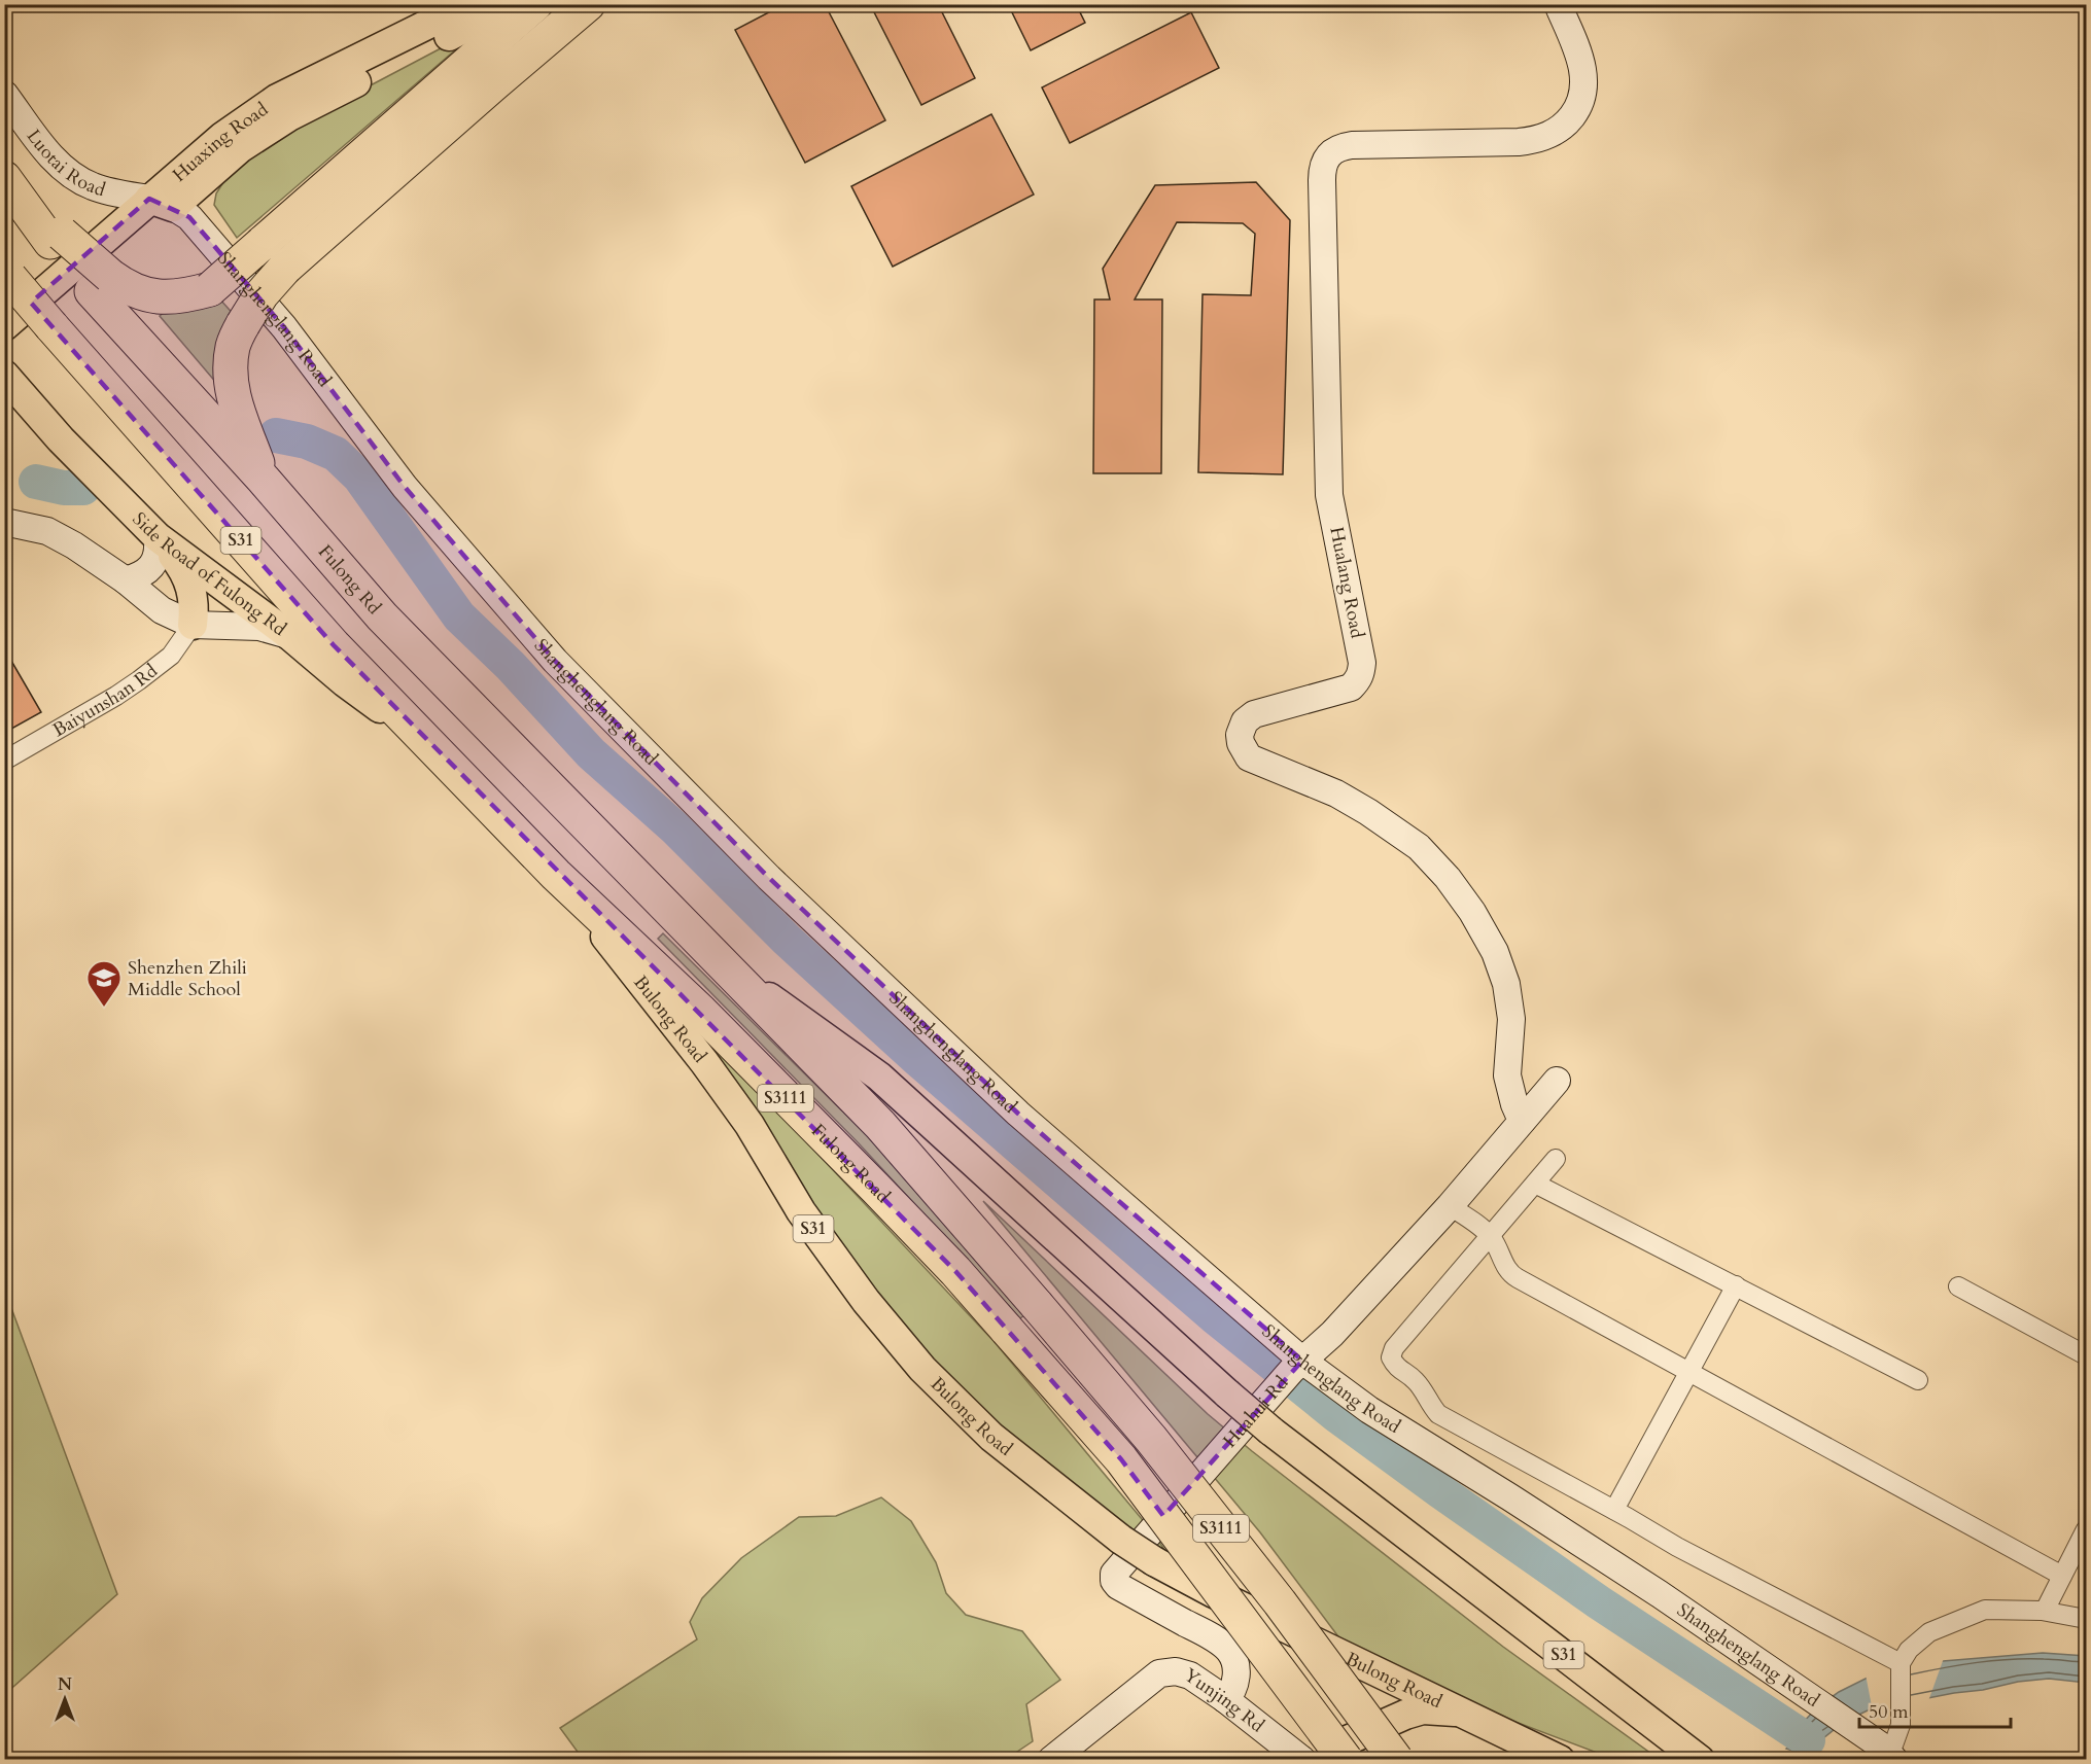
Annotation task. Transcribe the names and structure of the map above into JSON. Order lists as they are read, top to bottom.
{
  "streets": {
    "highway": [
      "S31",
      "Fulong Rd",
      "S3111",
      "Fulong Road"
    ],
    "main road": ["Huaxing Road", "Side Road of Fulong Rd", "Bulong Road"],
    "street": [
      "Luotai Road",
      "Shanghenglang Road",
      "Hualang Road",
      "Baiyunshan Rd",
      "Huahui Rd",
      "Yunjing Rd"
    ]
  },
  "crossings": [
    ["Huaxing Road", "Luotai Road"],
    ["Huaxing Road", "Shanghenglang Road"],
    ["Luotai Road", "Shanghenglang Road"],
    ["Shanghenglang Road", "Huahui Rd"],
    ["S31", "Side Road of Fulong Rd"],
    ["S31", "Fulong Rd"],
    ["S31", "Bulong Road"],
    ["S31", "S3111"],
    ["S31", "Fulong Road"],
    ["Fulong Rd", "S3111"],
    ["Hualang Road", "Huahui Rd"],
    ["Bulong Road", "Fulong Road"],
    ["Huahui Rd", "Yunjing Rd"]
  ],
  "places": {
    "school or university": ["Shenzhen Zhili Middle School"]
  },
  "scale_bar": "50 m",
  "north": "top"
}
